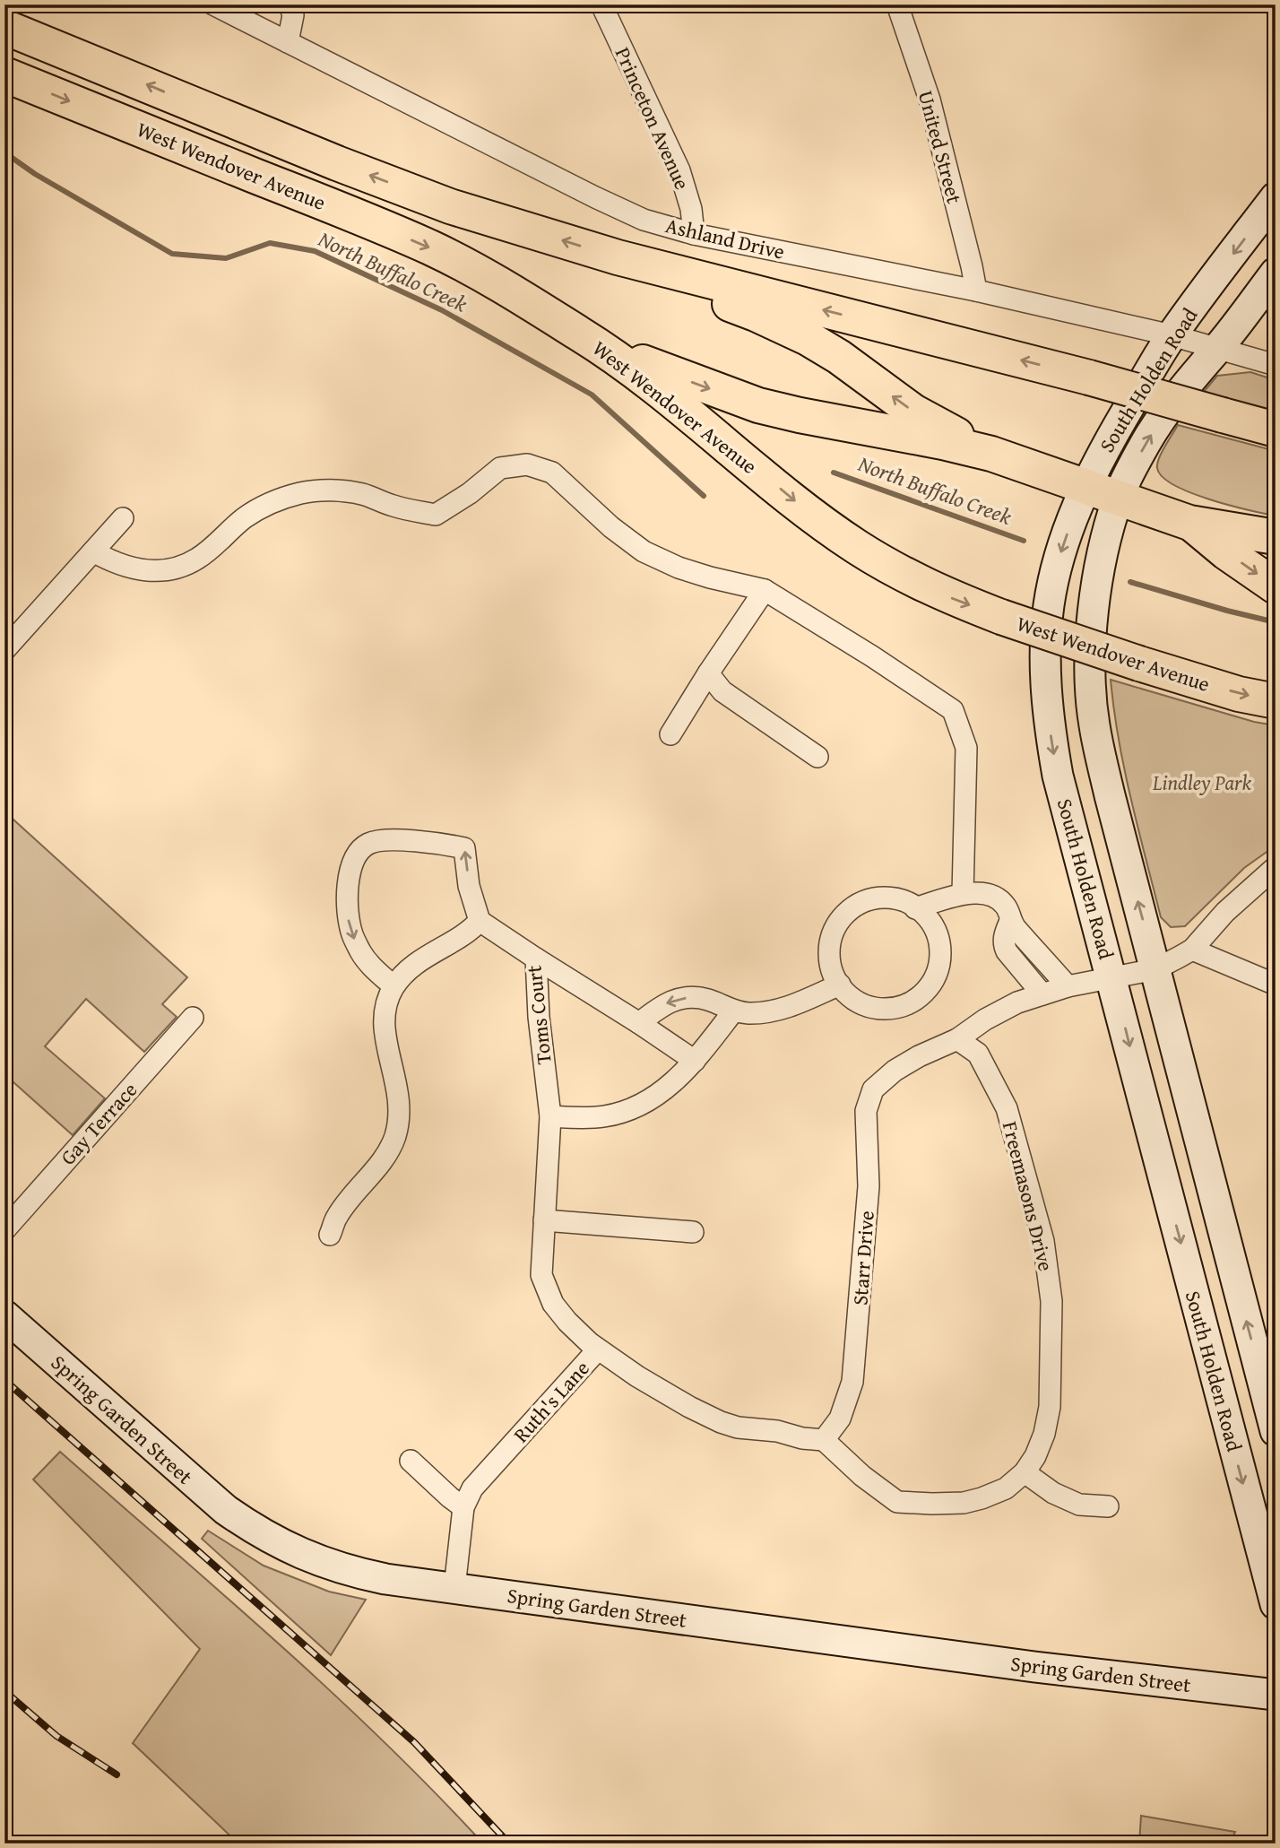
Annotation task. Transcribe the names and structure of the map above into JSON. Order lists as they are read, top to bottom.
{
  "streets": {
    "highway": ["West Wendover Avenue"],
    "main road": ["South Holden Road", "Spring Garden Street"],
    "street": [
      "Princeton Avenue",
      "United Street",
      "Ashland Drive",
      "Toms Court",
      "Gay Terrace",
      "Freemasons Drive",
      "Starr Drive",
      "Ruth's Lane"
    ]
  },
  "crossings": [
    ["Princeton Avenue", "Ashland Drive"],
    ["United Street", "Ashland Drive"],
    ["Ashland Drive", "South Holden Road"],
    ["South Holden Road", "Starr Drive"],
    ["Toms Court", "Ruth's Lane"],
    ["Freemasons Drive", "Starr Drive"],
    ["Ruth's Lane", "Spring Garden Street"]
  ],
  "water": ["North Buffalo Creek"],
  "parks": ["Lindley Park"]
}
